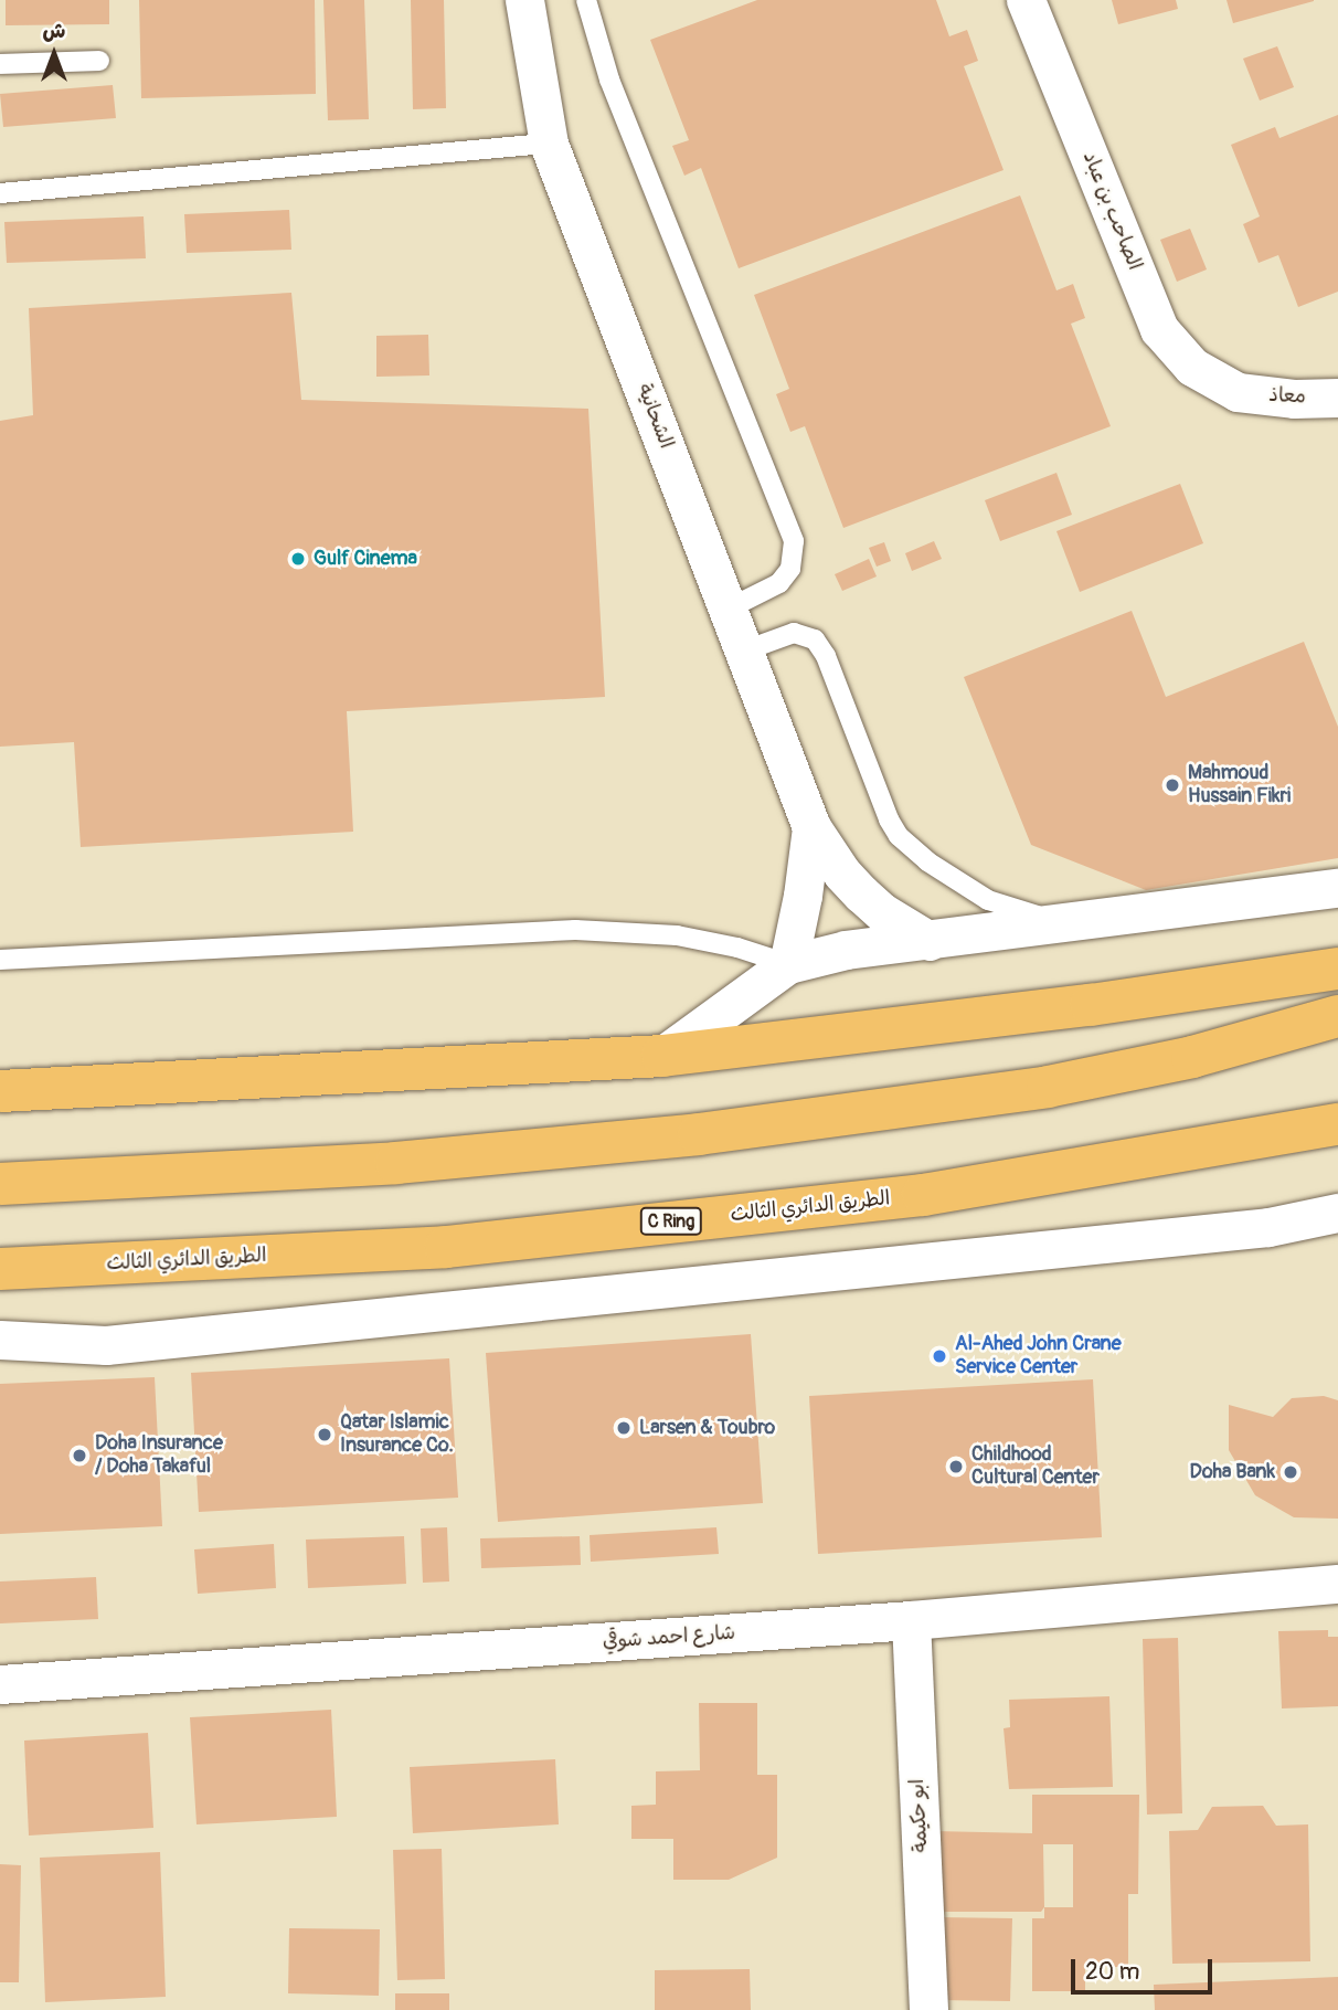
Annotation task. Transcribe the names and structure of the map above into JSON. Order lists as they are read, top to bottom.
{
  "streets": {
    "highway": ["الطريق الدائري الثالث", "C Ring"],
    "street": [
      "الصاحب بن عباد",
      "معاذ",
      "الشحانية",
      "شارع احمد شوقي",
      "ابو حكيمة"
    ]
  },
  "crossings": [
    ["الصاحب بن عباد", "معاذ"],
    ["شارع احمد شوقي", "ابو حكيمة"]
  ],
  "places": [
    "Gulf Cinema",
    "Mahmoud Hussain Fikri",
    "Al-Ahed John Crane Service Center",
    "Larsen & Toubro",
    "Qatar Islamic Insurance Co.",
    "Doha Insurance / Doha Takaful",
    "Childhood Cultural Center",
    "Doha Bank"
  ],
  "scale_bar": "20 m",
  "north": "top"
}
